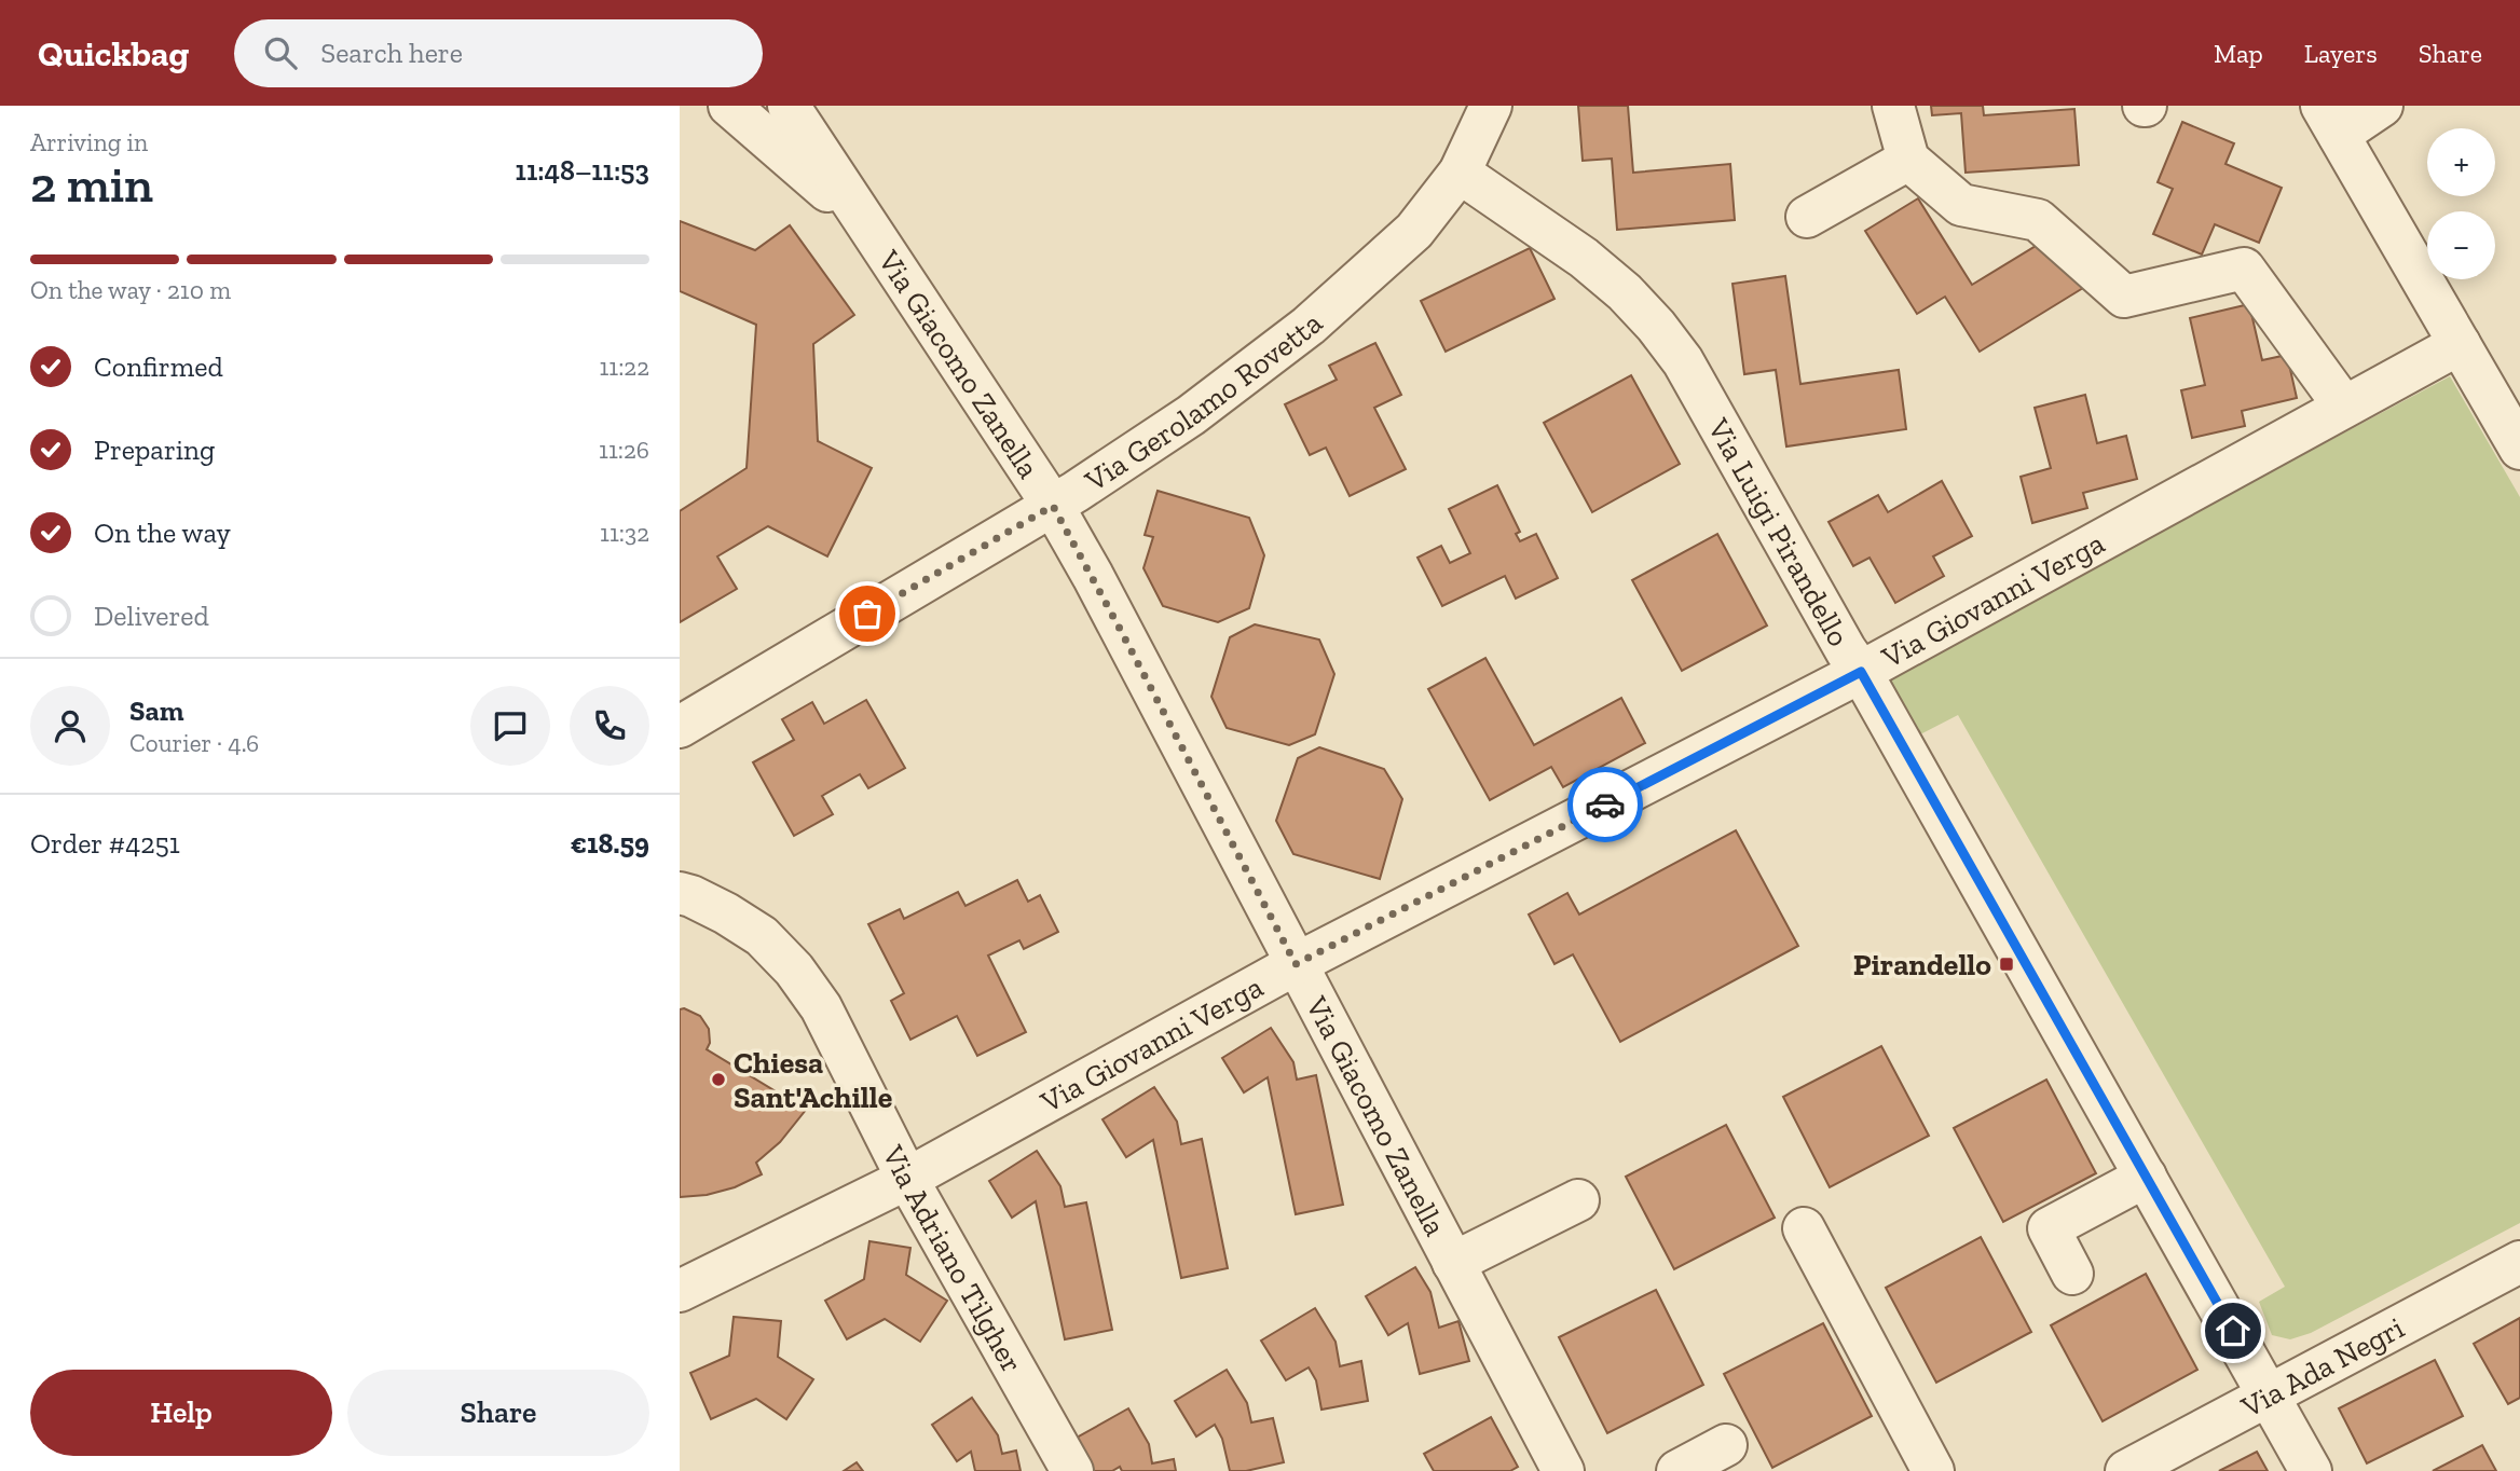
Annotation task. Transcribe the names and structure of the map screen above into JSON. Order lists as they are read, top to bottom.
{
  "streets": {
    "street": [
      "Via Giacomo Zanella",
      "Via Gerolamo Rovetta",
      "Via Luigi Pirandello",
      "Via Giovanni Verga",
      "Via Adriano Tilgher",
      "Via Ada Negri"
    ]
  },
  "crossings": [
    ["Via Giacomo Zanella", "Via Gerolamo Rovetta"],
    ["Via Giacomo Zanella", "Via Giovanni Verga"],
    ["Via Gerolamo Rovetta", "Via Luigi Pirandello"],
    ["Via Luigi Pirandello", "Via Giovanni Verga"],
    ["Via Luigi Pirandello", "Via Ada Negri"],
    ["Via Giovanni Verga", "Via Adriano Tilgher"]
  ],
  "places": {
    "transit": ["Pirandello"],
    "other": ["Chiesa Sant'Achille"]
  },
  "page": {
    "header": "Quickbag",
    "search": "Search here",
    "nav": ["Map", "Layers", "Share"],
    "heading": ["2 min", "Arriving in", "11:48–11:53"],
    "panel": [
      "Sam",
      "Courier · 4.6",
      "Order #4251",
      "€18.59"
    ],
    "map_buttons": ["+", "−"],
    "bar": "On the way · 210 m",
    "list": [
      ["Confirmed", "11:22"],
      ["Preparing", "11:26"],
      ["On the way", "11:32"],
      "Delivered"
    ],
    "buttons": ["Help", "Share"]
  }
}
